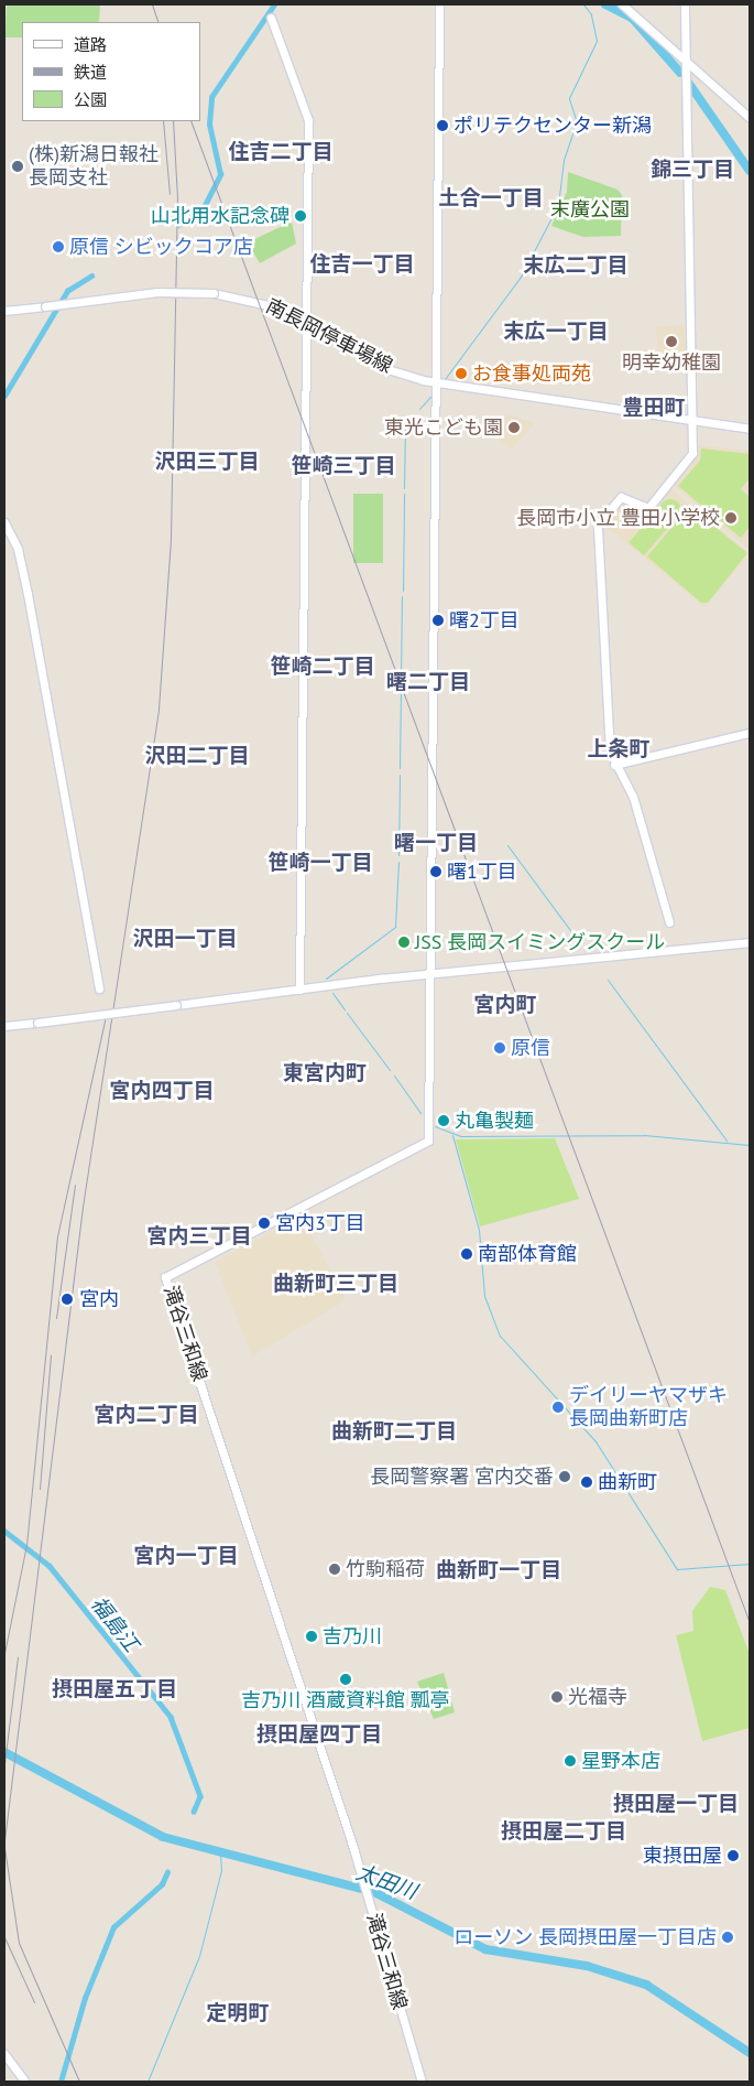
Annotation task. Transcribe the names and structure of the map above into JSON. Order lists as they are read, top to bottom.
{
  "streets": {
    "street": ["南長岡停車場線", "滝谷三和線"]
  },
  "districts": [
    "住吉二丁目",
    "錦三丁目",
    "土合一丁目",
    "住吉一丁目",
    "末広二丁目",
    "末広一丁目",
    "豊田町",
    "沢田三丁目",
    "笹崎三丁目",
    "笹崎二丁目",
    "曙二丁目",
    "上条町",
    "沢田二丁目",
    "曙一丁目",
    "笹崎一丁目",
    "沢田一丁目",
    "宮内町",
    "東宮内町",
    "宮内四丁目",
    "宮内三丁目",
    "曲新町三丁目",
    "宮内二丁目",
    "曲新町二丁目",
    "宮内一丁目",
    "曲新町一丁目",
    "摂田屋五丁目",
    "摂田屋四丁目",
    "摂田屋一丁目",
    "摂田屋二丁目",
    "定明町"
  ],
  "water": ["福島江", "太田川"],
  "parks": ["末廣公園"],
  "places": [
    "ポリテクセンター新潟",
    "(株)新潟日報社 長岡支社",
    "山北用水記念碑",
    "原信 シビックコア店",
    "明幸幼稚園",
    "お食事処両苑",
    "東光こども園",
    "長岡市小立 豊田小学校",
    "曙2丁目",
    "曙1丁目",
    "JSS 長岡スイミングスクール",
    "原信",
    "丸亀製麺",
    "宮内3丁目",
    "南部体育館",
    "宮内",
    "デイリーヤマザキ 長岡曲新町店",
    "長岡警察署 宮内交番",
    "曲新町",
    "竹駒稲荷",
    "吉乃川",
    "吉乃川 酒蔵資料館 瓢亭",
    "光福寺",
    "星野本店",
    "東摂田屋",
    "ローソン 長岡摂田屋一丁目店"
  ],
  "legend": ["道路", "鉄道", "公園"]
}
